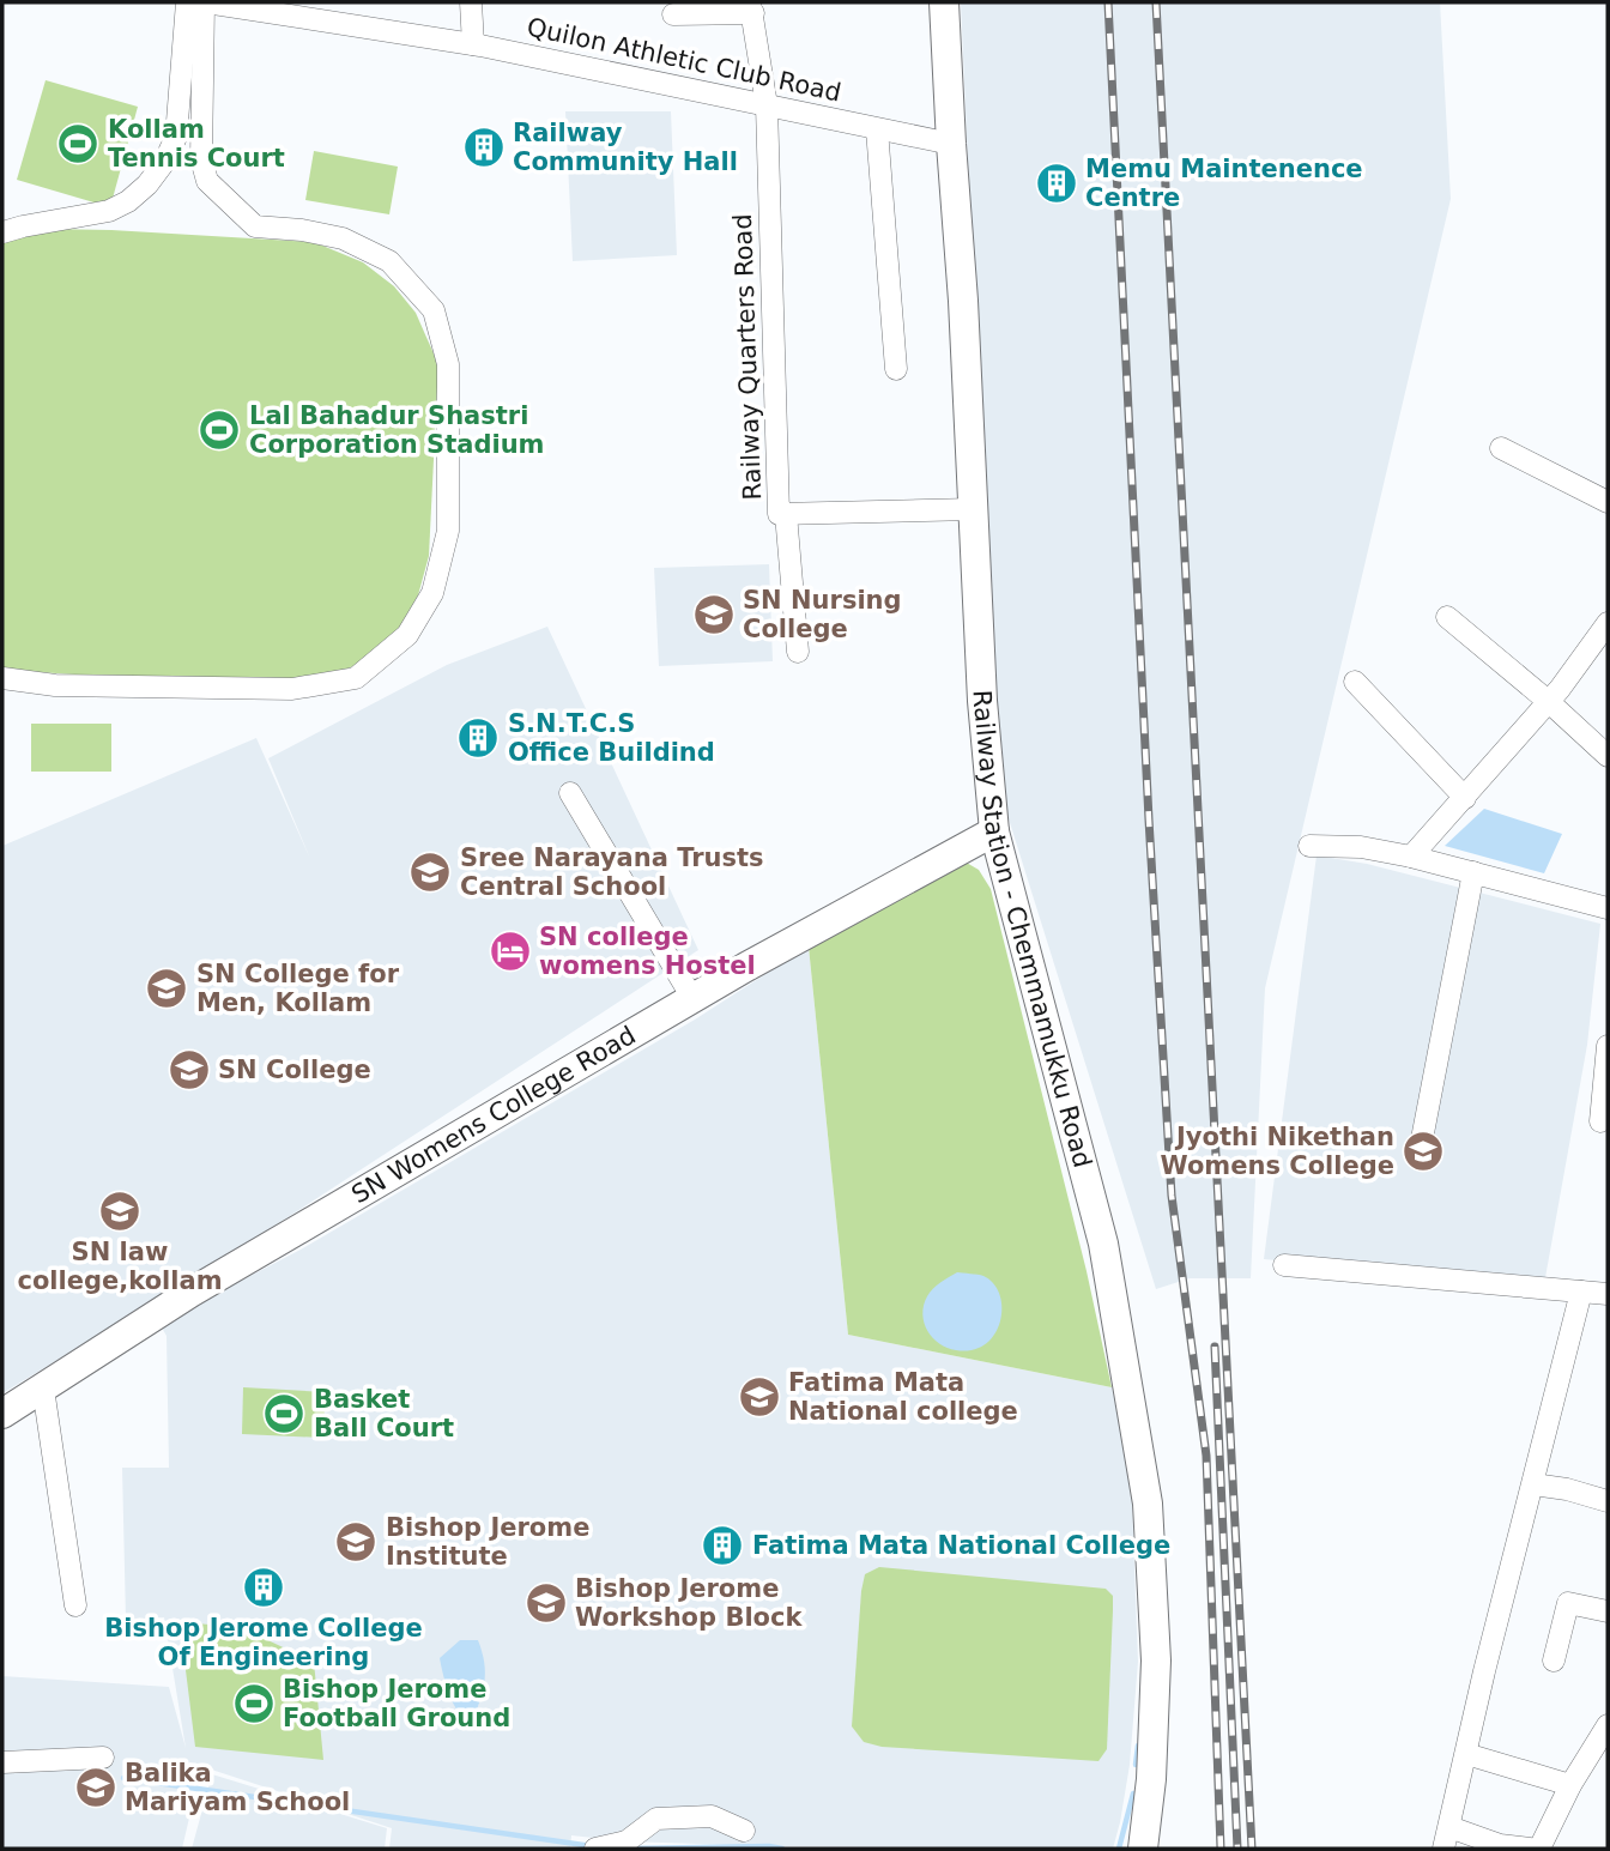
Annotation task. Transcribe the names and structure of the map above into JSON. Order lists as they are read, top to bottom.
{
  "streets": {
    "main road": ["Railway Station - Chemmamukku Road", "SN Womens College Road"],
    "street": ["Quilon Athletic Club Road", "Railway Quarters Road"]
  },
  "crossings": [
    ["Quilon Athletic Club Road", "Railway Quarters Road"],
    ["Quilon Athletic Club Road", "Railway Station - Chemmamukku Road"],
    ["Railway Quarters Road", "Railway Station - Chemmamukku Road"],
    ["Railway Station - Chemmamukku Road", "SN Womens College Road"]
  ],
  "places": {
    "sports": [
      "Kollam Tennis Court",
      "Lal Bahadur Shastri Corporation Stadium",
      "Basket Ball Court",
      "Bishop Jerome Football Ground"
    ],
    "building": [
      "Railway Community Hall",
      "Memu Maintenence Centre",
      "S.N.T.C.S Office Buildind",
      "Fatima Mata National College",
      "Bishop Jerome College Of Engineering"
    ],
    "school or university": [
      "SN Nursing College",
      "Sree Narayana Trusts Central School",
      "SN College for Men, Kollam",
      "SN College",
      "Jyothi Nikethan Womens College",
      "SN law college,kollam",
      "Fatima Mata National college",
      "Bishop Jerome Institute",
      "Bishop Jerome Workshop Block",
      "Balika Mariyam School"
    ],
    "hotel": ["SN college womens Hostel"]
  }
}
